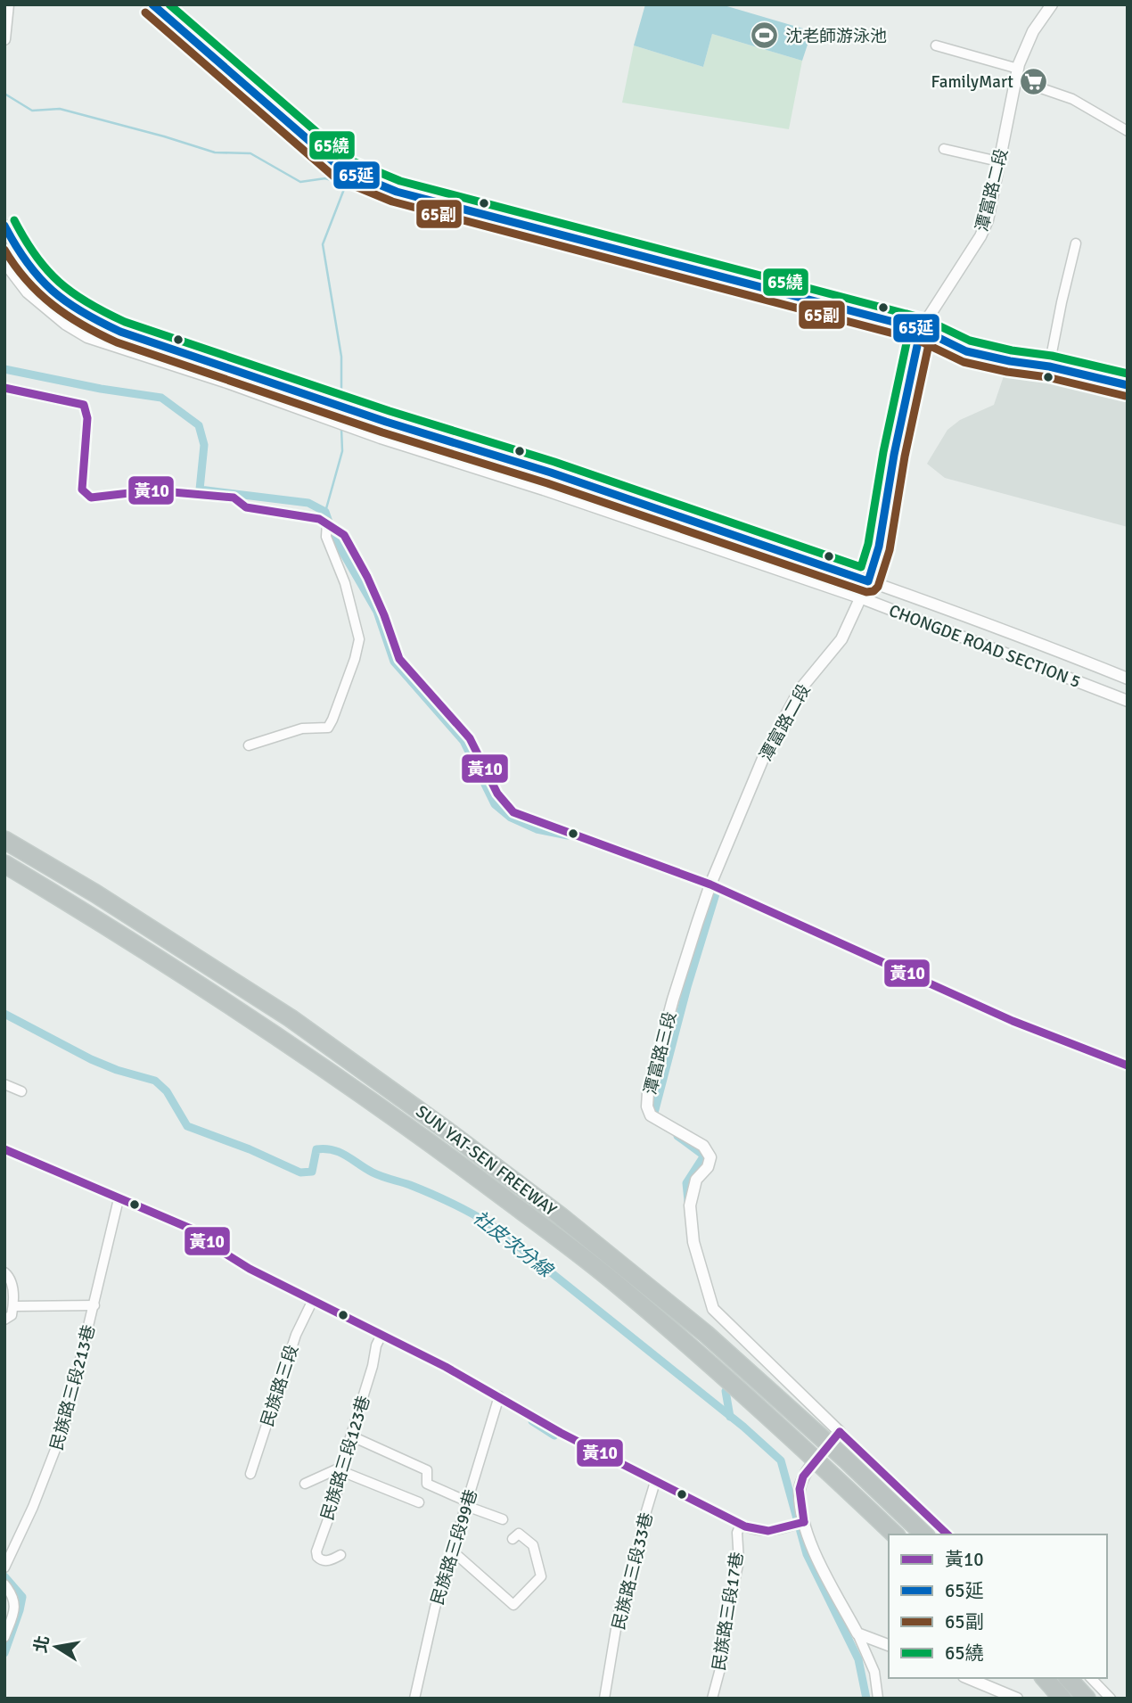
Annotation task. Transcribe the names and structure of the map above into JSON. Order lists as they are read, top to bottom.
{
  "streets": {
    "highway": ["SUN YAT-SEN FREEWAY"],
    "street": [
      "潭富路二段",
      "CHONGDE ROAD SECTION 5",
      "潭富路三段",
      "民族路三段",
      "民族路三段213巷",
      "民族路三段123巷",
      "民族路三段99巷",
      "民族路三段33巷",
      "民族路三段17巷"
    ]
  },
  "crossings": [
    ["潭富路二段", "CHONGDE ROAD SECTION 5"],
    ["潭富路二段", "潭富路三段"]
  ],
  "water": ["社皮次分線"],
  "places": {
    "sports": ["沈老師游泳池"],
    "supermarket": ["FamilyMart"]
  },
  "lines": [
    "transit line 65延",
    "transit line 65繞",
    "transit line 65副",
    "transit line 黃10"
  ],
  "legend": [
    "黃10",
    "65延",
    "65副",
    "65繞"
  ],
  "north": "left"
}
